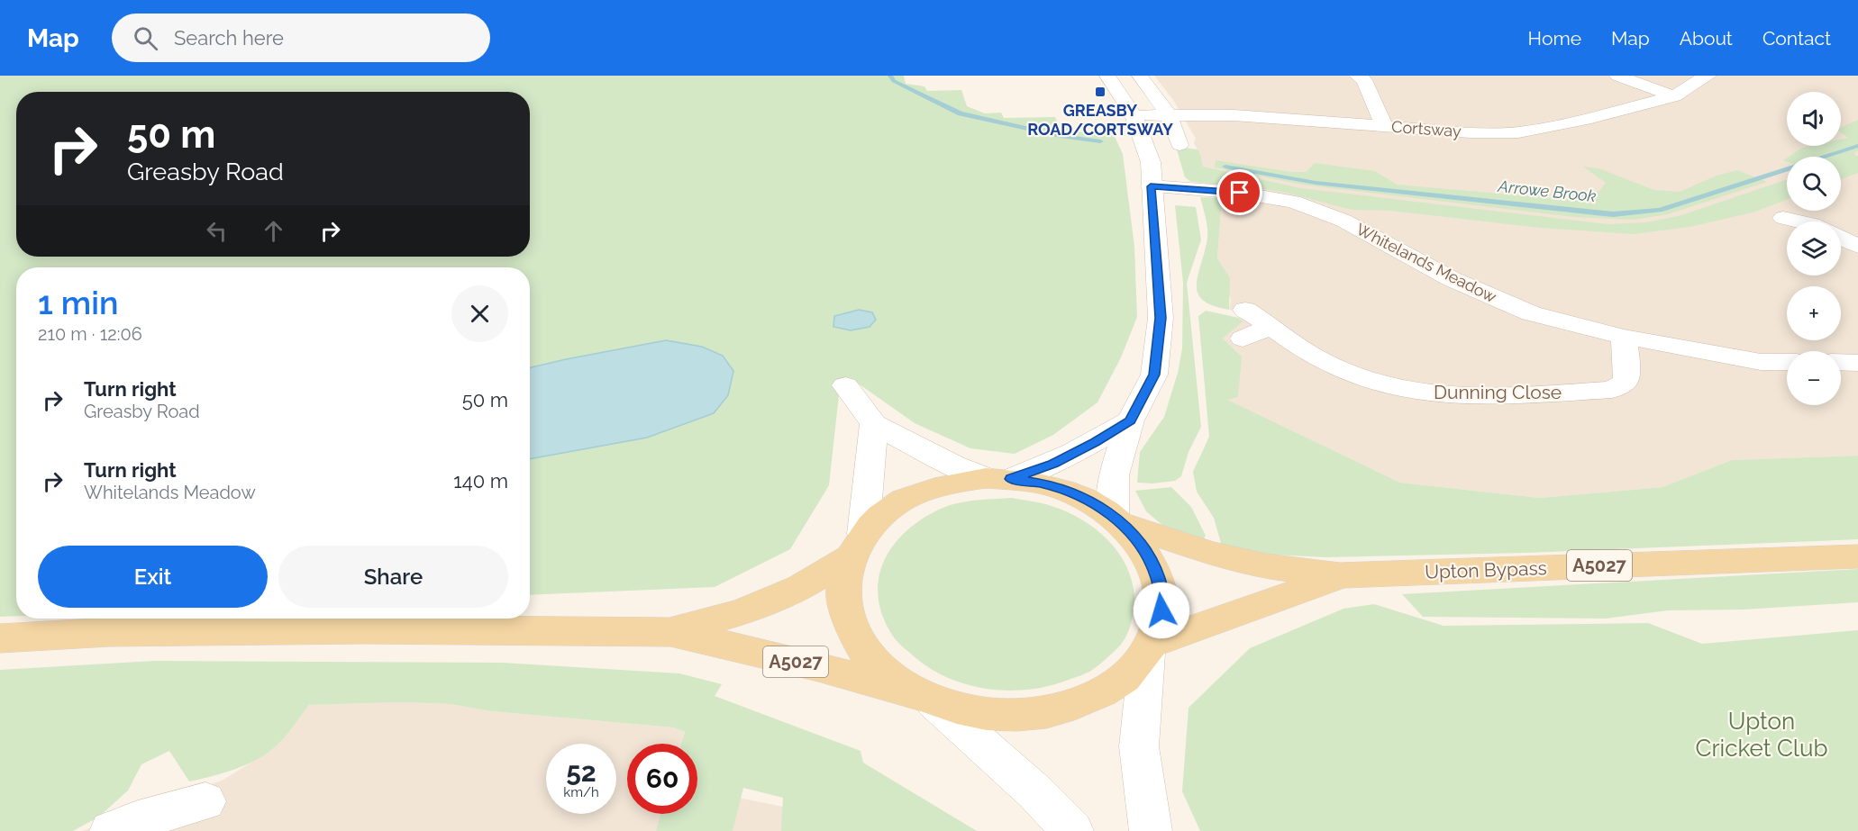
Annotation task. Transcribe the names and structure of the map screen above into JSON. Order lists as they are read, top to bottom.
{
  "streets": {
    "main road": ["A5027", "Upton Bypass"],
    "street": ["Cortsway", "Whitelands Meadow", "Dunning Close"]
  },
  "crossings": [
    ["Whitelands Meadow", "Dunning Close"]
  ],
  "water": ["Arrowe Brook"],
  "parks": ["Upton Cricket Club"],
  "places": {
    "transit": ["GREASBY ROAD/CORTSWAY"]
  },
  "page": {
    "header": "Map",
    "search": "Search here",
    "nav": [
      "Home",
      "Map",
      "About",
      "Contact"
    ],
    "map_buttons": ["+", "−"],
    "turn": ["50 m", "Greasby Road"],
    "heading": ["1 min", "210 m · 12:06"],
    "list": [
      {
        "name": "Turn right",
        "note": "Greasby Road",
        "value": "50 m"
      },
      {
        "name": "Turn right",
        "note": "Whitelands Meadow",
        "value": "140 m"
      }
    ],
    "buttons": ["Exit", "Share"],
    "speed": "52 km/h",
    "limit": "60"
  }
}
